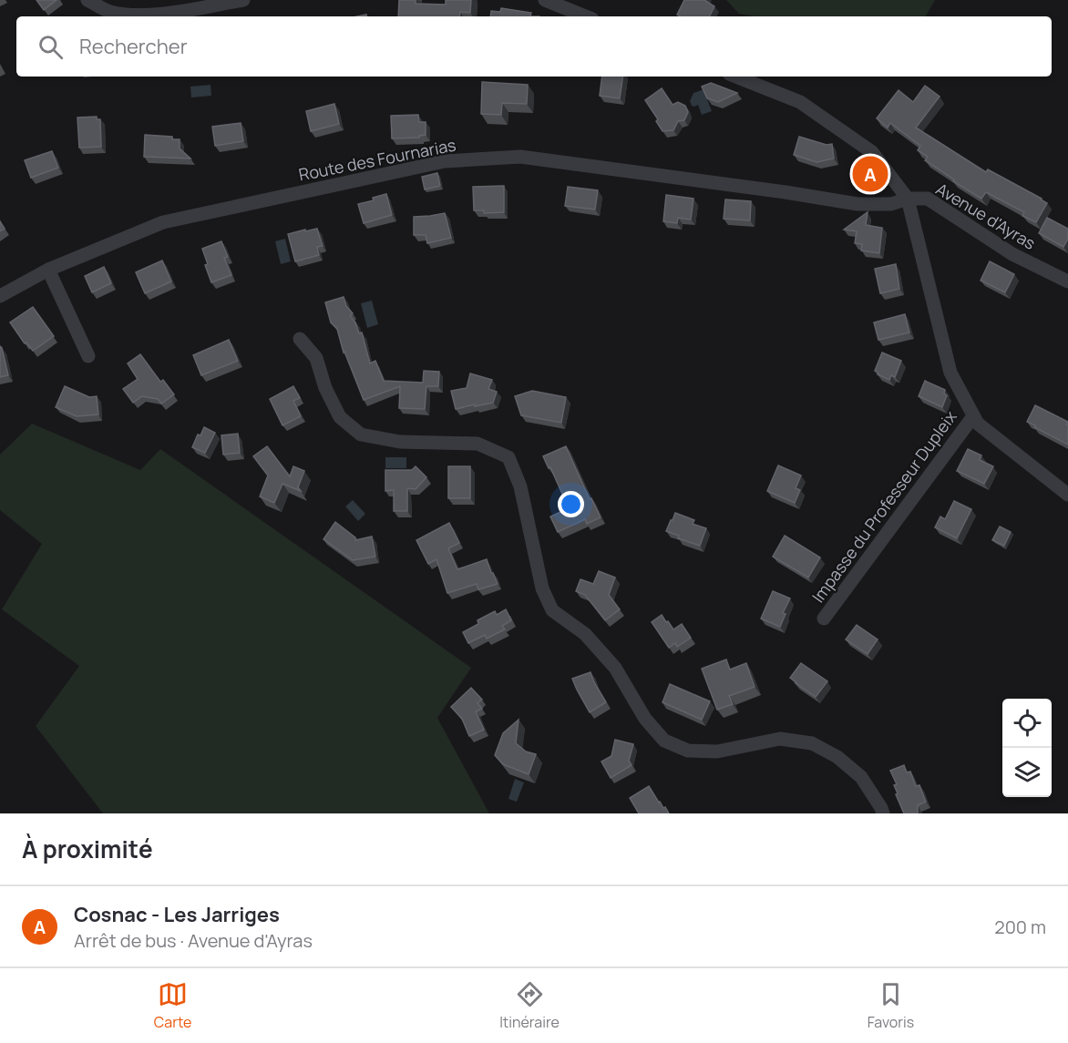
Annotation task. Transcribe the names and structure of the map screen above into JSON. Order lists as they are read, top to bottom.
{
  "streets": {
    "street": ["Route des Fournarias", "Avenue d'Ayras", "Impasse du Professeur Dupleix"]
  },
  "crossings": [
    ["Route des Fournarias", "Avenue d'Ayras"]
  ],
  "page": {
    "search": "Rechercher",
    "pins": "A",
    "heading": "À proximité",
    "list": [
      {
        "mark": "A",
        "name": "Cosnac - Les Jarriges",
        "note": "Arrêt de bus · Avenue d'Ayras",
        "value": "200 m"
      }
    ],
    "nav": ["Carte", "Itinéraire", "Favoris"]
  }
}
